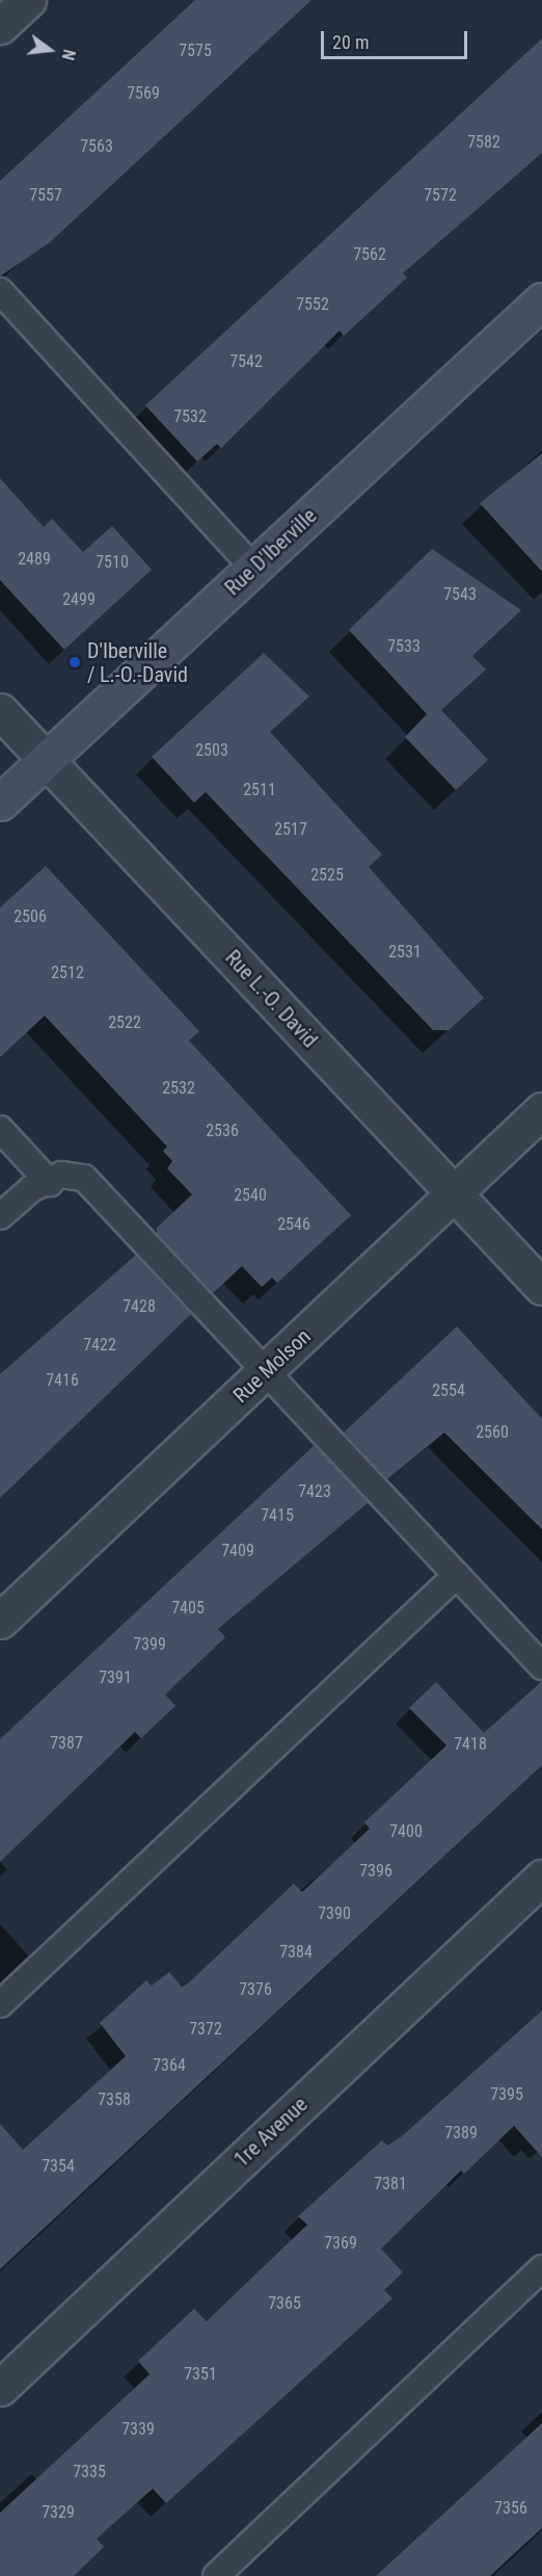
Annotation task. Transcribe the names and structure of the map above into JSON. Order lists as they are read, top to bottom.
{
  "streets": {
    "main road": ["Rue D'Iberville"],
    "street": ["Rue L.-O. David", "Rue Molson", "1re Avenue"]
  },
  "crossings": [
    ["Rue D'Iberville", "Rue L.-O. David"],
    ["Rue L.-O. David", "Rue Molson"]
  ],
  "places": ["D'Iberville / L.-O.-David"],
  "house_numbers": [
    "7575",
    "7569",
    "7582",
    "7563",
    "7557",
    "7572",
    "7562",
    "7552",
    "7542",
    "7532",
    "2489",
    "7510",
    "7543",
    "2499",
    "7533",
    "2503",
    "2511",
    "2517",
    "2525",
    "2506",
    "2531",
    "2512",
    "2522",
    "2532",
    "2536",
    "2540",
    "2546",
    "7428",
    "7422",
    "7416",
    "2554",
    "2560",
    "7423",
    "7415",
    "7409",
    "7405",
    "7399",
    "7391",
    "7387",
    "7418",
    "7400",
    "7396",
    "7390",
    "7384",
    "7376",
    "7372",
    "7364",
    "7395",
    "7358",
    "7389",
    "7354",
    "7381",
    "7369",
    "7365",
    "7351",
    "7339",
    "7335",
    "7356",
    "7329"
  ],
  "scale_bar": "20 m",
  "north": "right"
}
